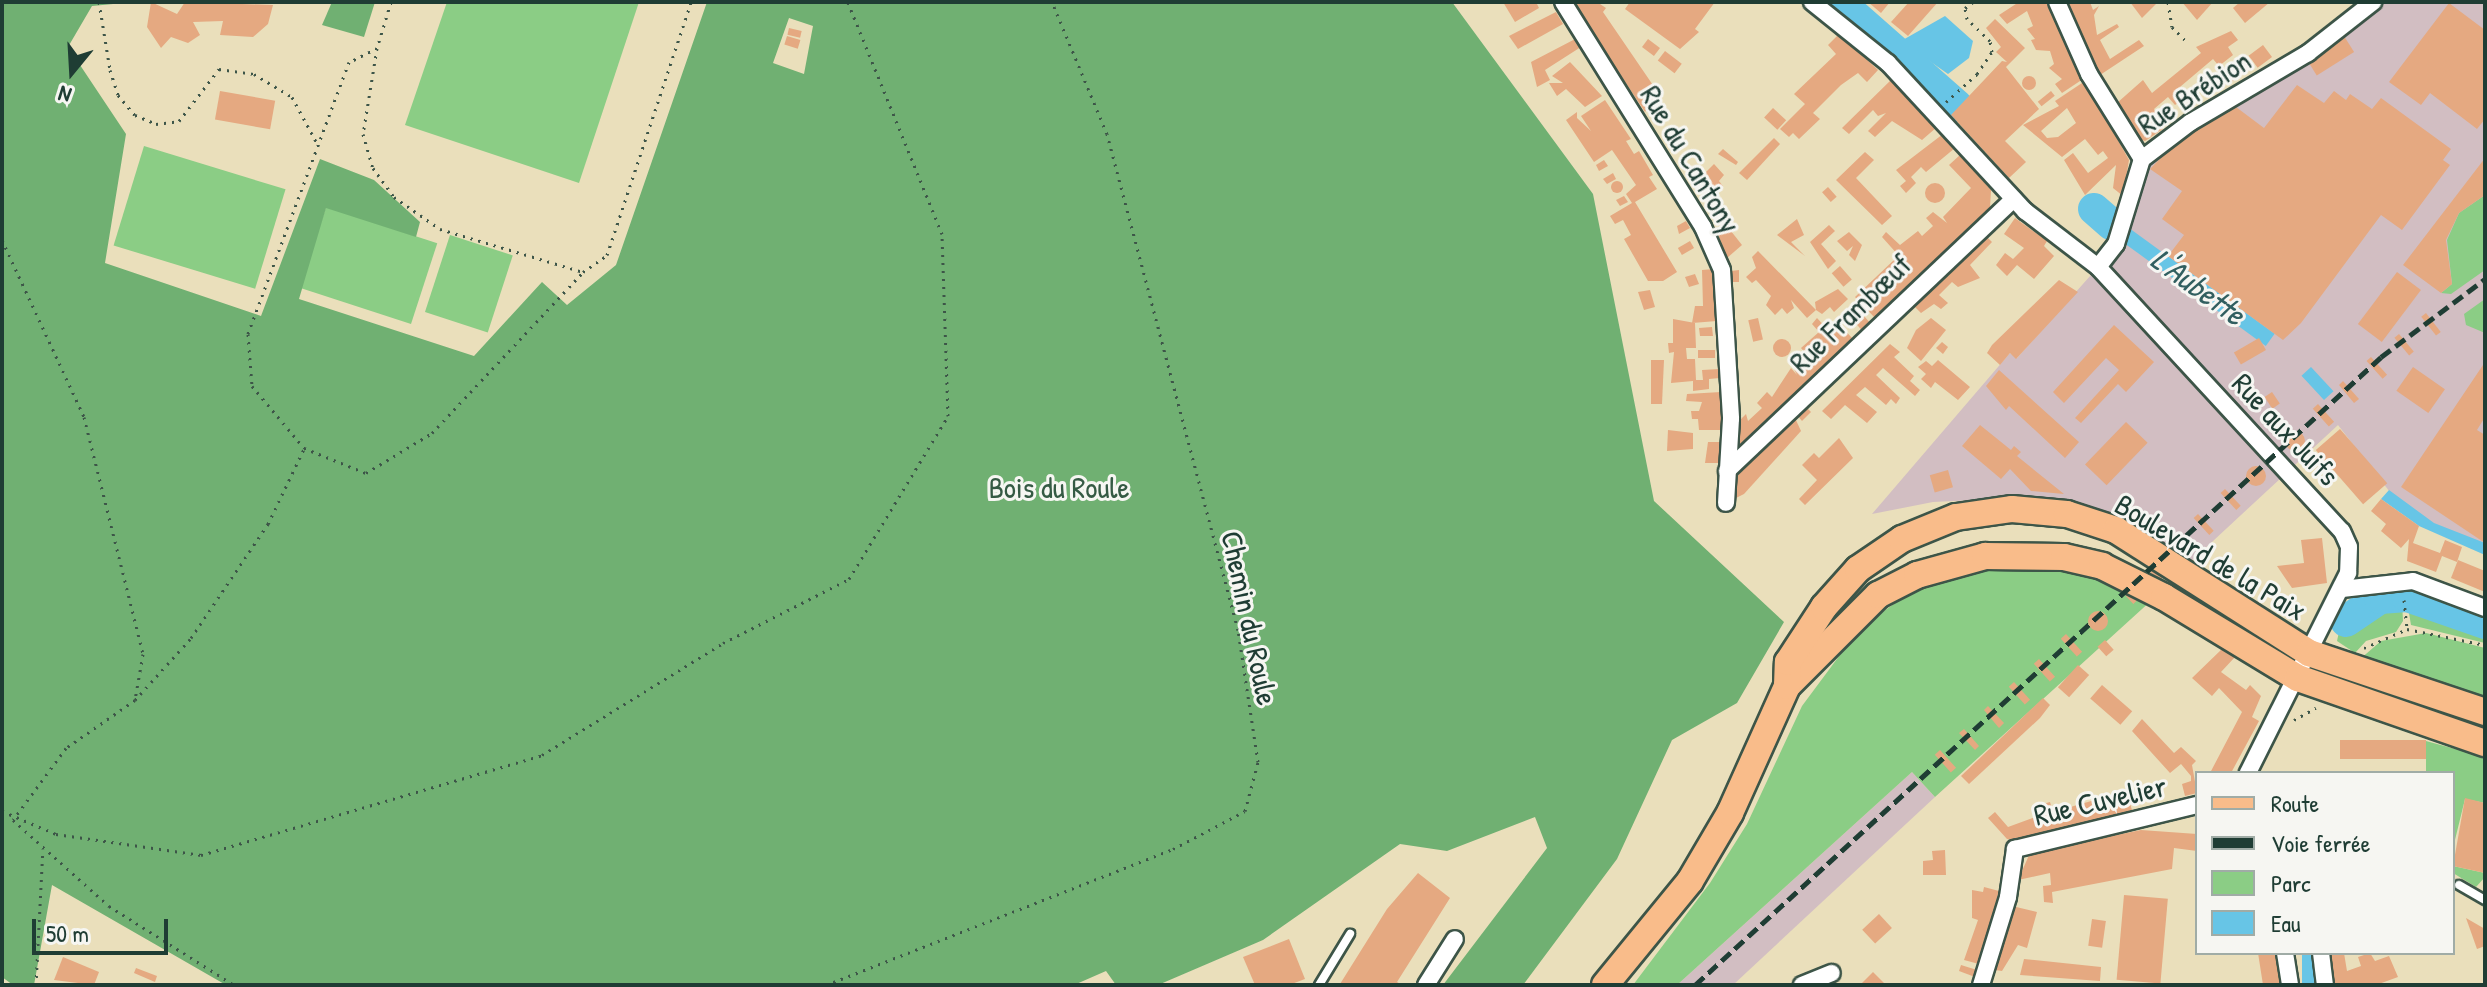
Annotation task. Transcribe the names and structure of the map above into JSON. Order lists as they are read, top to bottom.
{
  "streets": {
    "main road": ["Boulevard de la Paix"],
    "street": [
      "Rue Brébion",
      "Rue du Cantony",
      "Rue Frambœuf",
      "Rue aux Juifs",
      "Rue Cuvelier"
    ],
    "path": ["Chemin du Roule"]
  },
  "crossings": [
    ["Rue Brébion", "Rue aux Juifs"],
    ["Rue du Cantony", "Rue Frambœuf"],
    ["Rue Frambœuf", "Rue aux Juifs"],
    ["Rue aux Juifs", "Boulevard de la Paix"]
  ],
  "water": ["L'Aubette"],
  "parks": ["Bois du Roule"],
  "legend": [
    "Route",
    "Voie ferrée",
    "Parc",
    "Eau"
  ],
  "scale_bar": "50 m",
  "north": "bottom"
}
